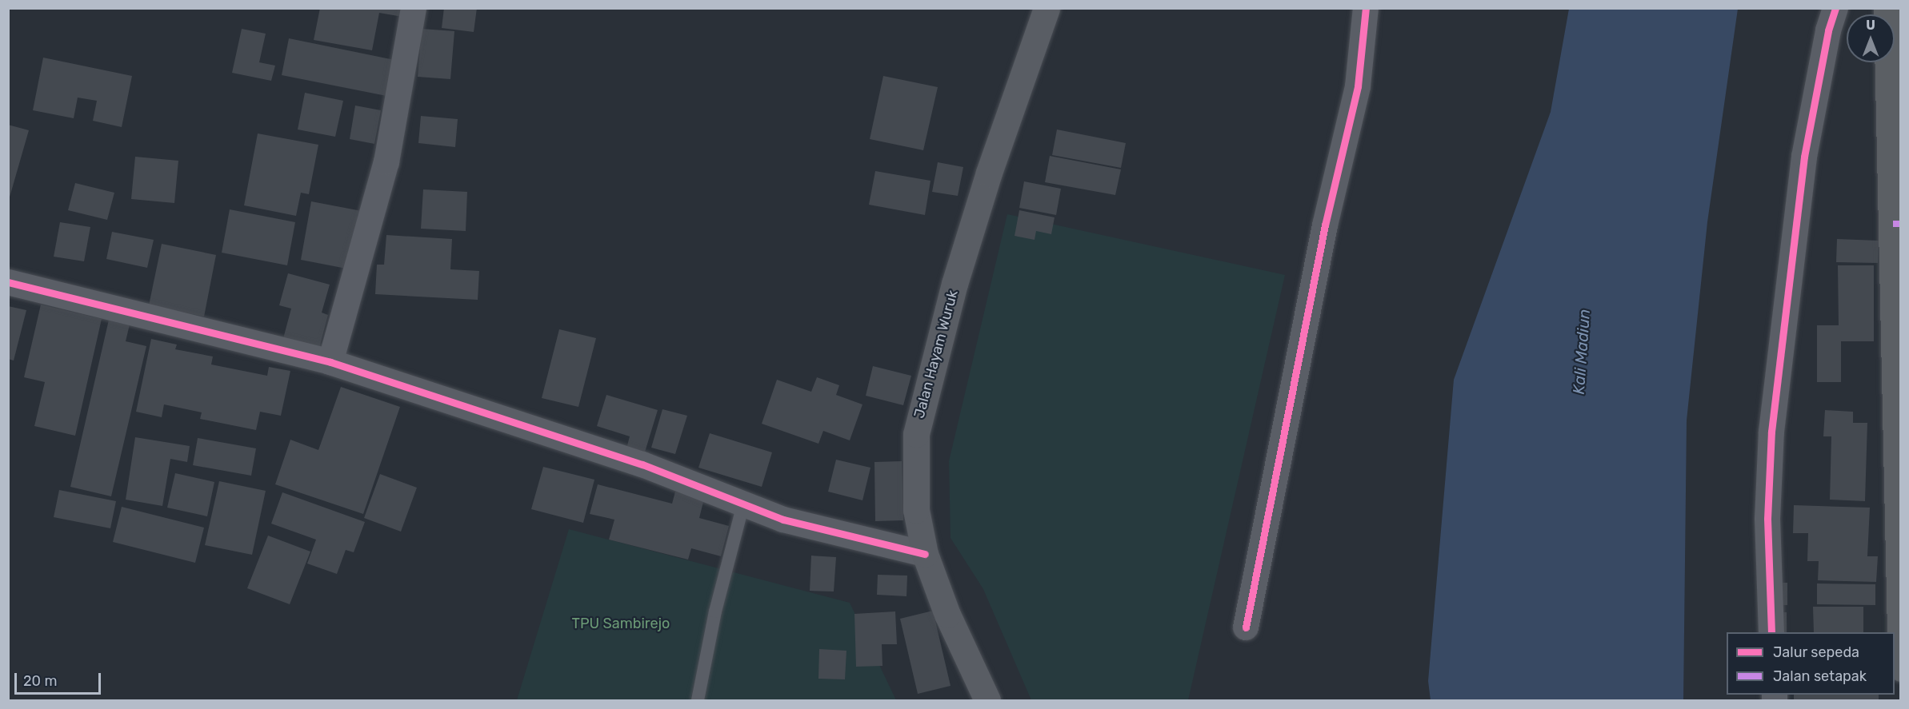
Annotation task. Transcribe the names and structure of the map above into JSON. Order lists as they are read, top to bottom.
{
  "streets": {
    "main road": ["Jalan Hayam Wuruk"]
  },
  "water": ["Kali Madiun"],
  "parks": ["TPU Sambirejo"],
  "legend": ["Jalur sepeda", "Jalan setapak"],
  "scale_bar": "20 m",
  "north": "top"
}
